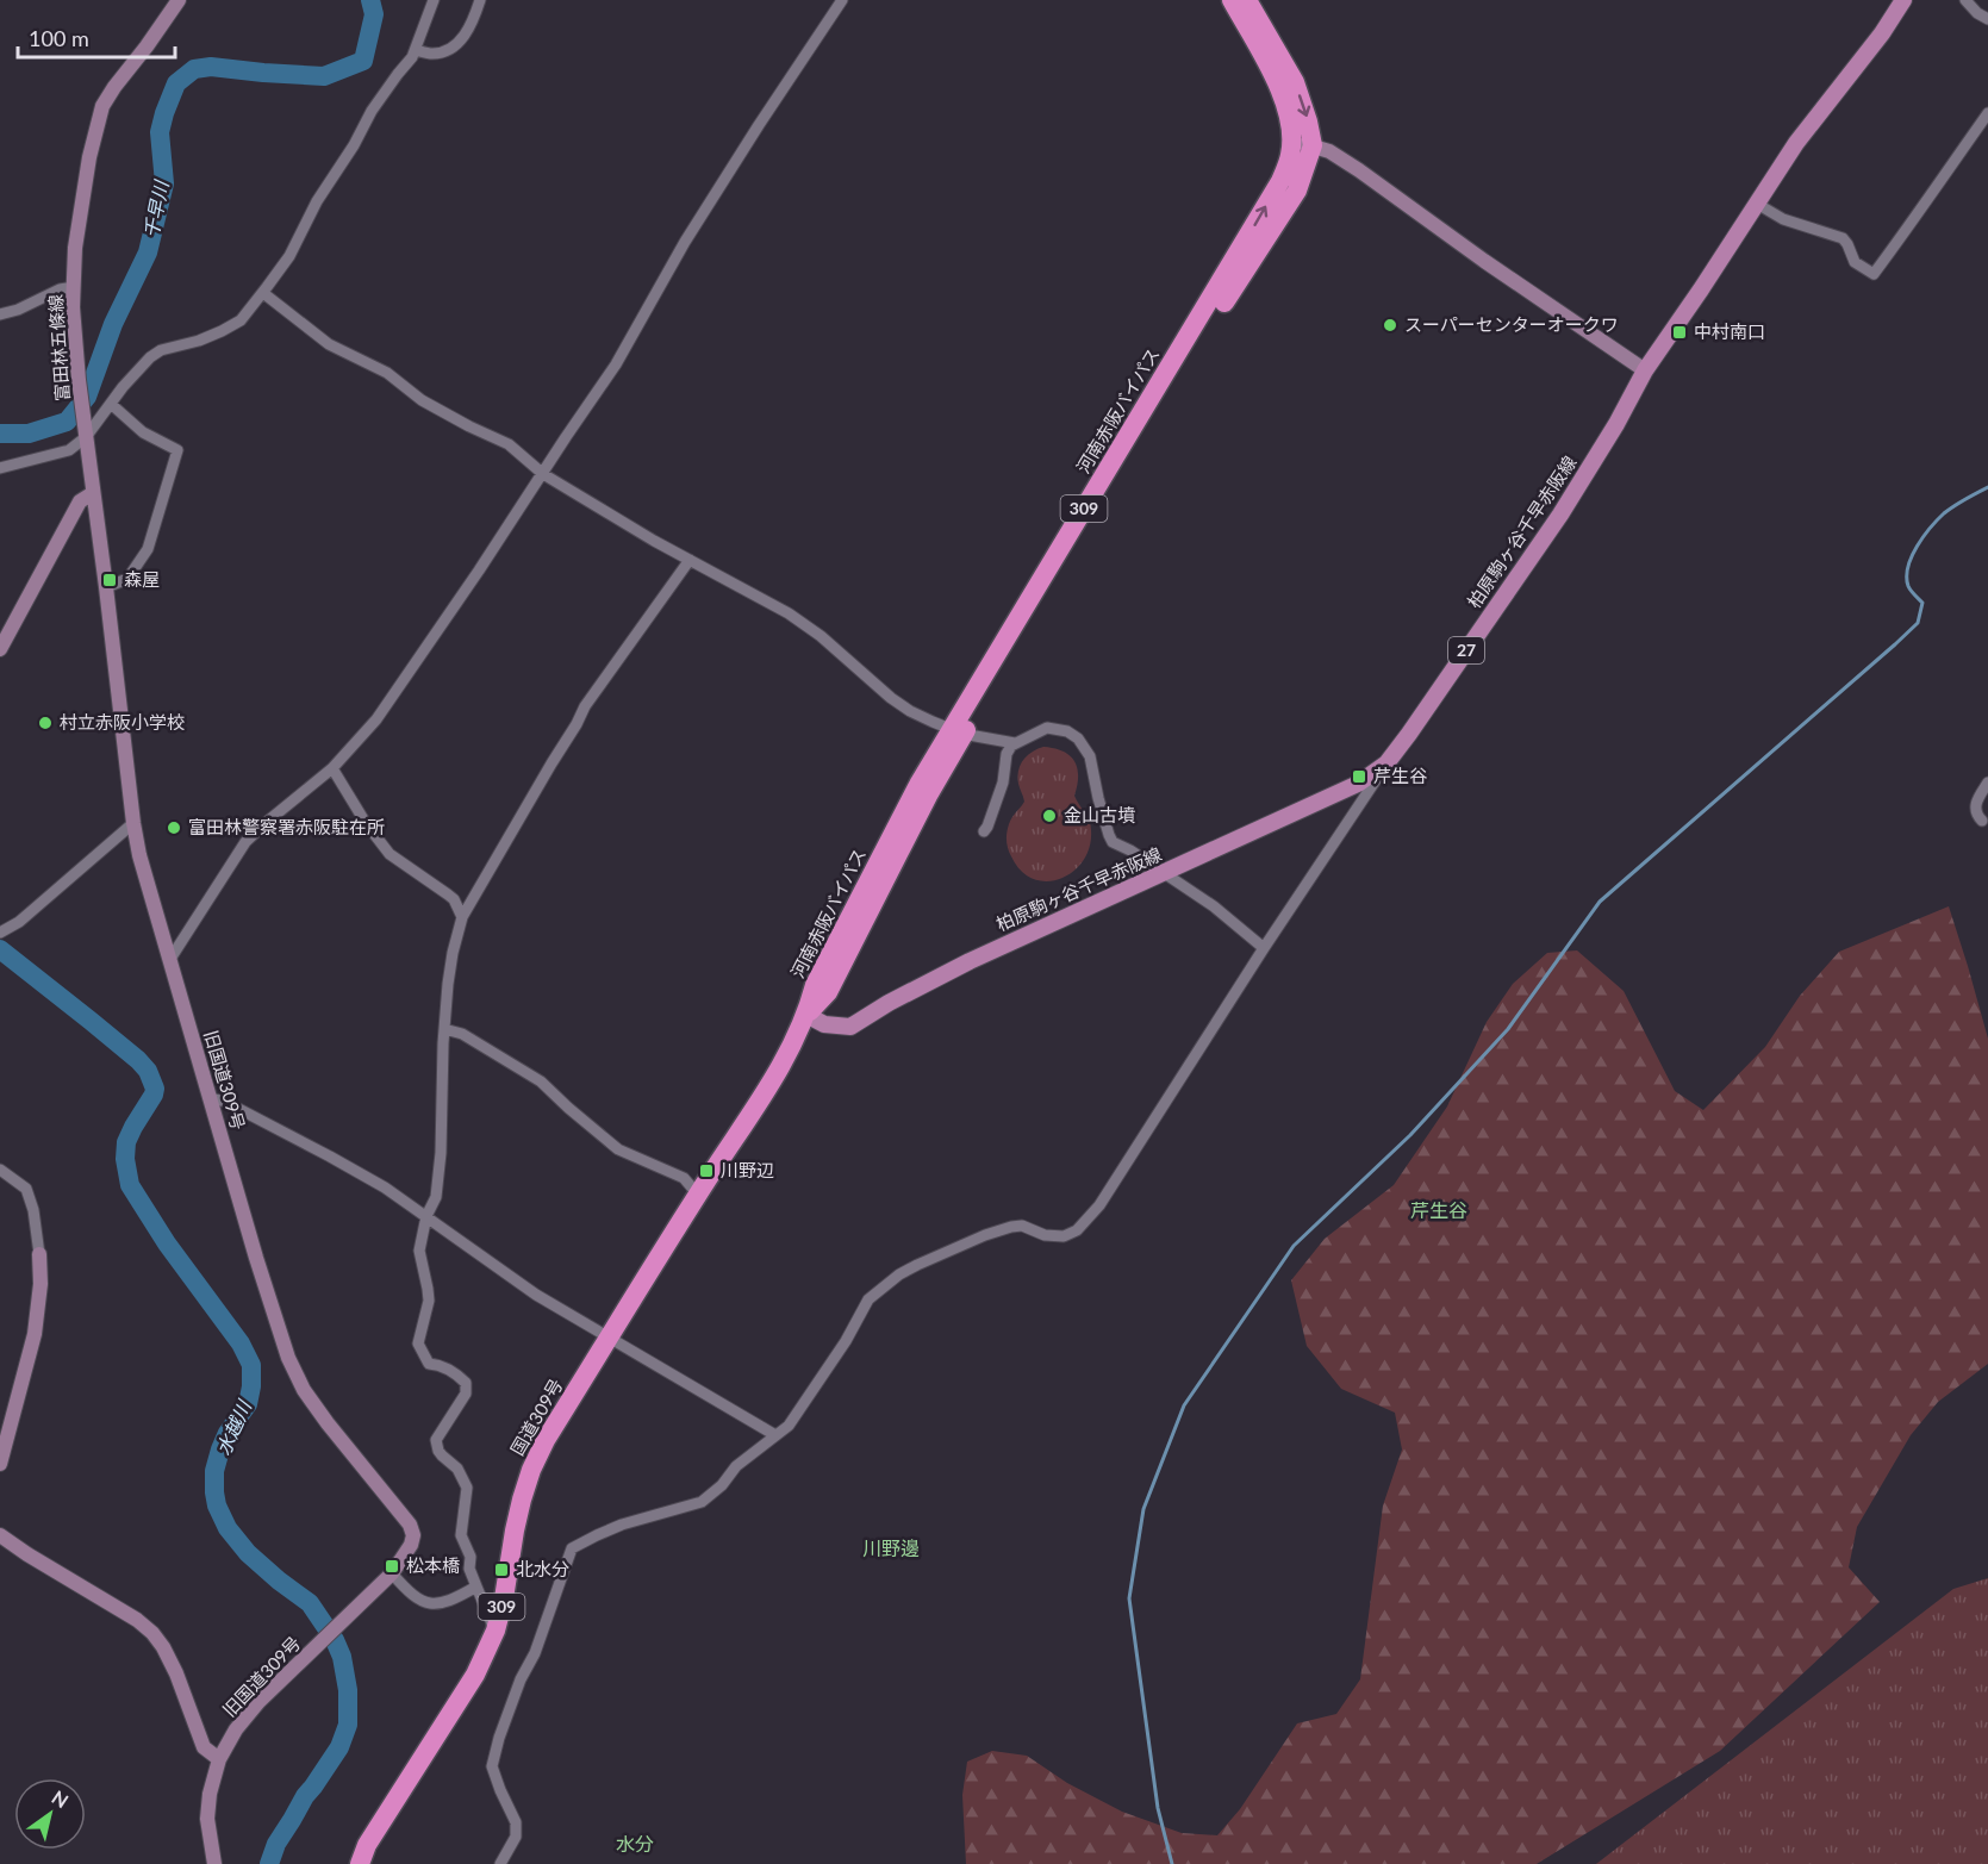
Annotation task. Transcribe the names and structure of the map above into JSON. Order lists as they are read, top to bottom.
{
  "streets": {
    "highway": ["河南赤阪バイパス", "309", "国道309号"],
    "main road": ["柏原駒ヶ谷千早赤阪線", "27"],
    "street": ["富田林五條線", "旧国道309号"]
  },
  "crossings": [
    ["富田林五條線", "旧国道309号"],
    ["河南赤阪バイパス", "柏原駒ヶ谷千早赤阪線"],
    ["河南赤阪バイパス", "国道309号"],
    ["柏原駒ヶ谷千早赤阪線", "国道309号"]
  ],
  "districts": ["芹生谷", "川野邊", "水分"],
  "water": ["千早川", "水越川"],
  "places": {
    "other": [
      "スーパーセンターオークワ",
      "村立赤阪小学校",
      "金山古墳",
      "富田林警察署赤阪駐在所"
    ],
    "transit": [
      "中村南口",
      "森屋",
      "芹生谷",
      "川野辺",
      "松本橋",
      "北水分"
    ]
  },
  "scale_bar": "100 m",
  "north": "top right"
}
